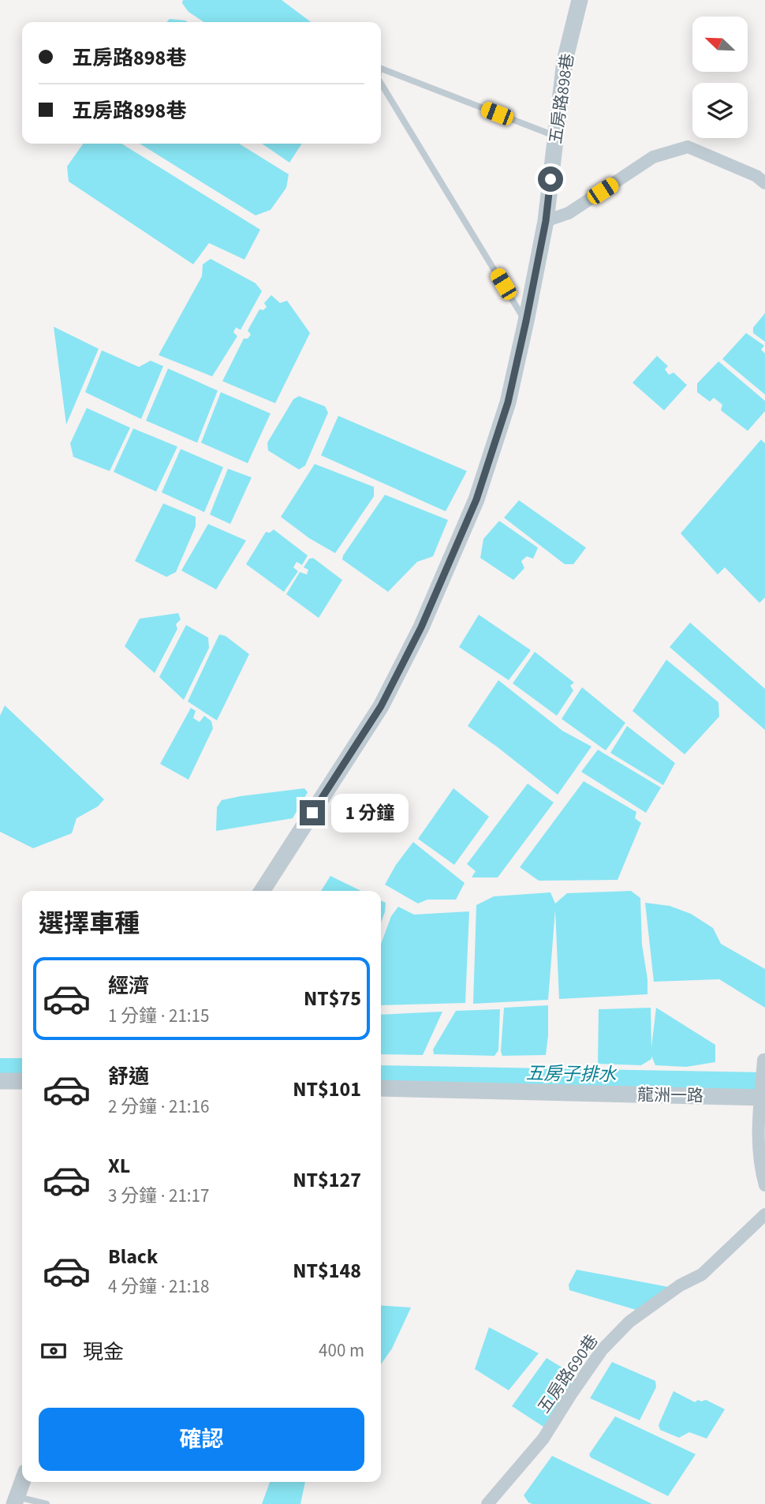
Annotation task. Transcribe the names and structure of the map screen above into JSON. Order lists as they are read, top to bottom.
{
  "streets": {
    "street": ["五房路898巷", "龍洲一路", "五房路690巷"]
  },
  "water": ["五房子排水"],
  "north": "top left",
  "page": {
    "banner": ["五房路898巷", "五房路898巷"],
    "bubble": "1 分鐘",
    "heading": "選擇車種",
    "list": [
      {
        "name": "經濟",
        "note": "1 分鐘 · 21:15",
        "value": "NT$75"
      },
      {
        "name": "舒適",
        "note": "2 分鐘 · 21:16",
        "value": "NT$101"
      },
      {
        "name": "XL",
        "note": "3 分鐘 · 21:17",
        "value": "NT$127"
      },
      {
        "name": "Black",
        "note": "4 分鐘 · 21:18",
        "value": "NT$148"
      }
    ],
    "pay": ["現金", "400 m"],
    "buttons": "確認"
  }
}
